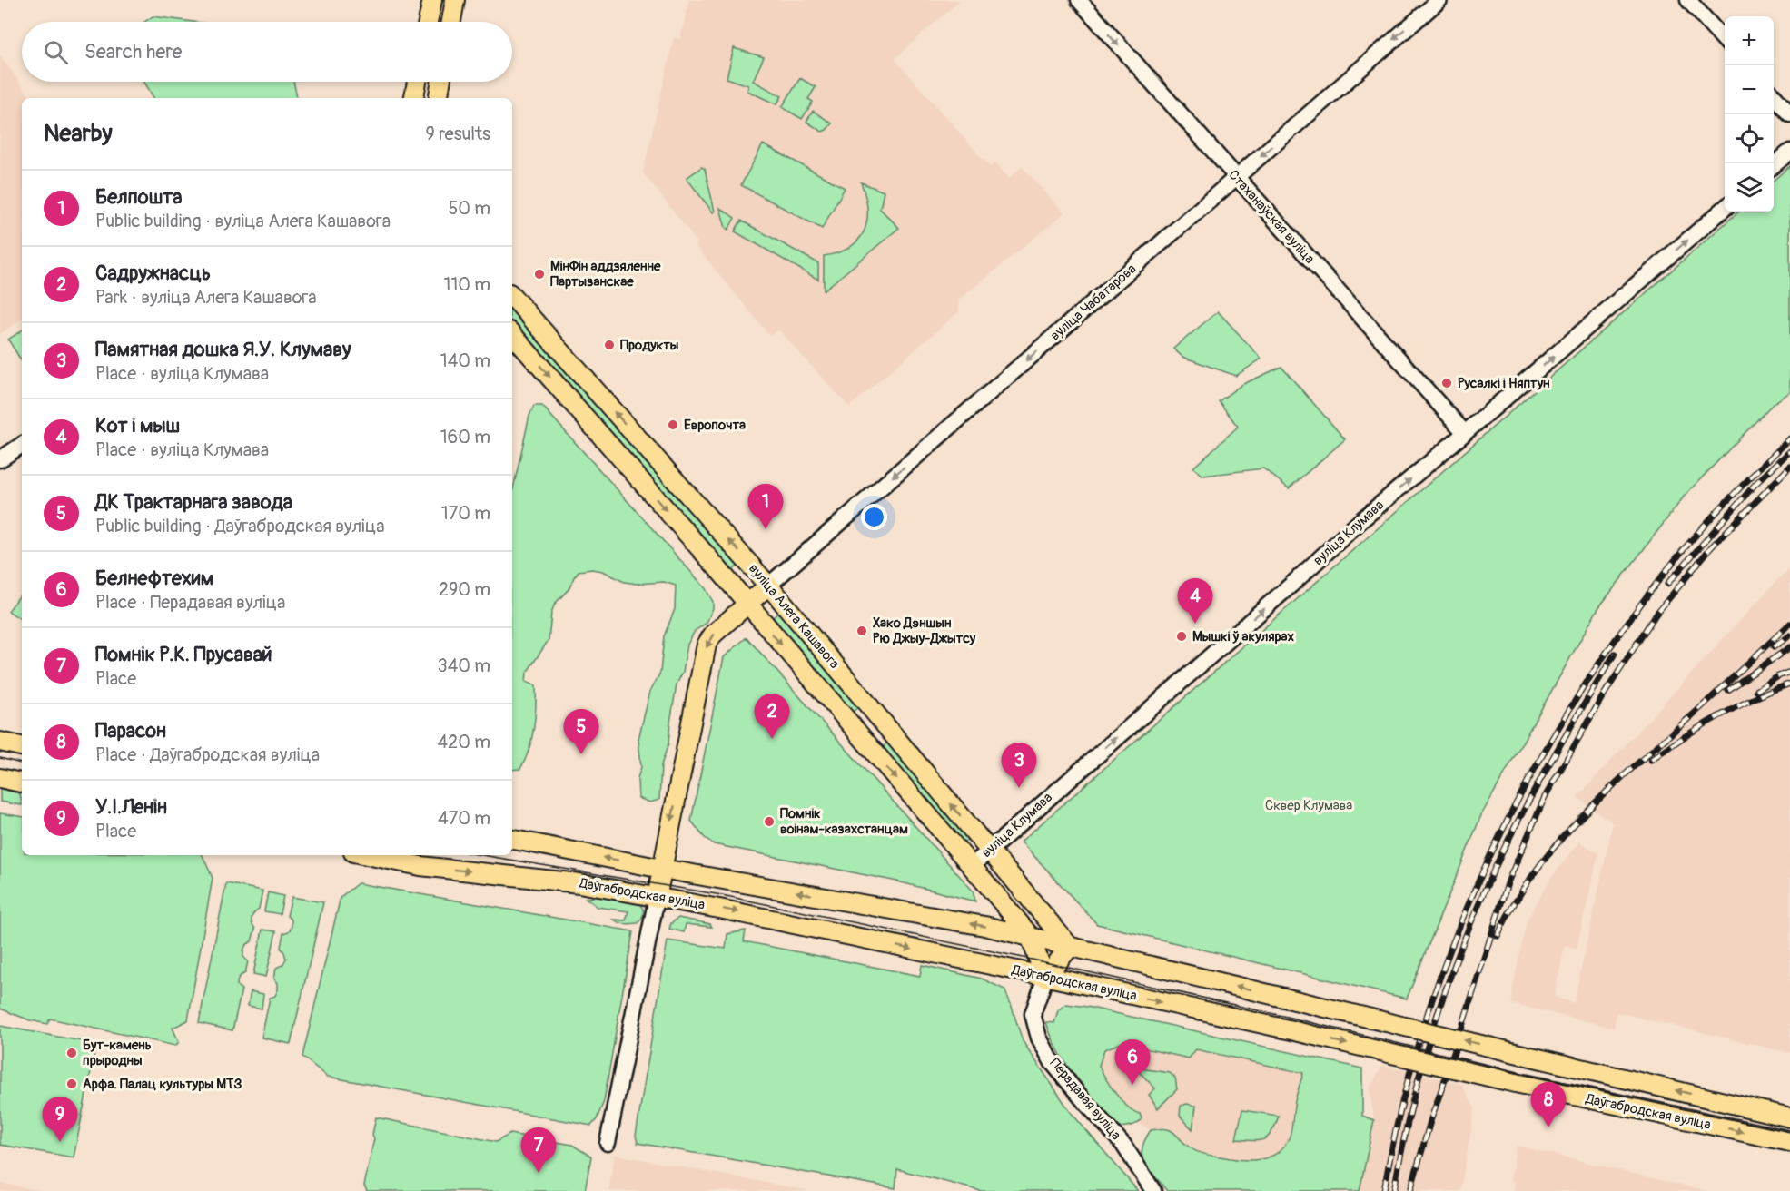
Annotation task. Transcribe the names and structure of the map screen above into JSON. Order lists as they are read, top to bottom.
{
  "streets": {
    "main road": [
      "вуліца Чабатарова",
      "вуліца Алега Кашавога",
      "Даўгабродская вуліца",
      "Перадавая вуліца"
    ],
    "street": ["Стаханаўская вуліца", "вуліца Клумава"]
  },
  "crossings": [
    ["Стаханаўская вуліца", "вуліца Чабатарова"],
    ["Стаханаўская вуліца", "вуліца Клумава"],
    ["вуліца Чабатарова", "вуліца Алега Кашавога"],
    ["вуліца Чабатарова", "Даўгабродская вуліца"],
    ["вуліца Клумава", "вуліца Алега Кашавога"],
    ["вуліца Алега Кашавога", "Даўгабродская вуліца"],
    ["вуліца Алега Кашавога", "Перадавая вуліца"],
    ["Даўгабродская вуліца", "Перадавая вуліца"]
  ],
  "one_way": ["Стаханаўская вуліца", "вуліца Чабатарова", "вуліца Клумава"],
  "parks": ["Сквер Клумава"],
  "places": [
    "МінФін аддзяленне Партызанскае",
    "Продукты",
    "Русалкі і Няптун",
    "Европочта",
    "Хако Дэншын Рю Джыу-Джытсу",
    "Мышкі ў акулярах",
    "Помнік воінам-казахстанцам",
    "Бут-камень прыродны",
    "Арфа. Палац культуры МТЗ"
  ],
  "page": {
    "map_buttons": ["+", "−"],
    "search": "Search here",
    "heading": ["Nearby", "9 results"],
    "list": [
      {
        "mark": "1",
        "name": "Белпошта",
        "note": "Public building · вуліца Алега Кашавога",
        "value": "50 m"
      },
      {
        "mark": "2",
        "name": "Садружнасць",
        "note": "Park · вуліца Алега Кашавога",
        "value": "110 m"
      },
      {
        "mark": "3",
        "name": "Памятная дошка Я.У. Клумаву",
        "note": "Place · вуліца Клумава",
        "value": "140 m"
      },
      {
        "mark": "4",
        "name": "Кот і мыш",
        "note": "Place · вуліца Клумава",
        "value": "160 m"
      },
      {
        "mark": "5",
        "name": "ДК Трактарнага завода",
        "note": "Public building · Даўгабродская вуліца",
        "value": "170 m"
      },
      {
        "mark": "6",
        "name": "Белнефтехим",
        "note": "Place · Перадавая вуліца",
        "value": "290 m"
      },
      {
        "mark": "7",
        "name": "Помнік Р.К. Прусавай",
        "note": "Place",
        "value": "340 m"
      },
      {
        "mark": "8",
        "name": "Парасон",
        "note": "Place · Даўгабродская вуліца",
        "value": "420 m"
      },
      {
        "mark": "9",
        "name": "У.І.Ленін",
        "note": "Place",
        "value": "470 m"
      }
    ],
    "pins": [
      "1",
      "4",
      "2",
      "5",
      "3",
      "6",
      "8",
      "9",
      "7"
    ]
  }
}
